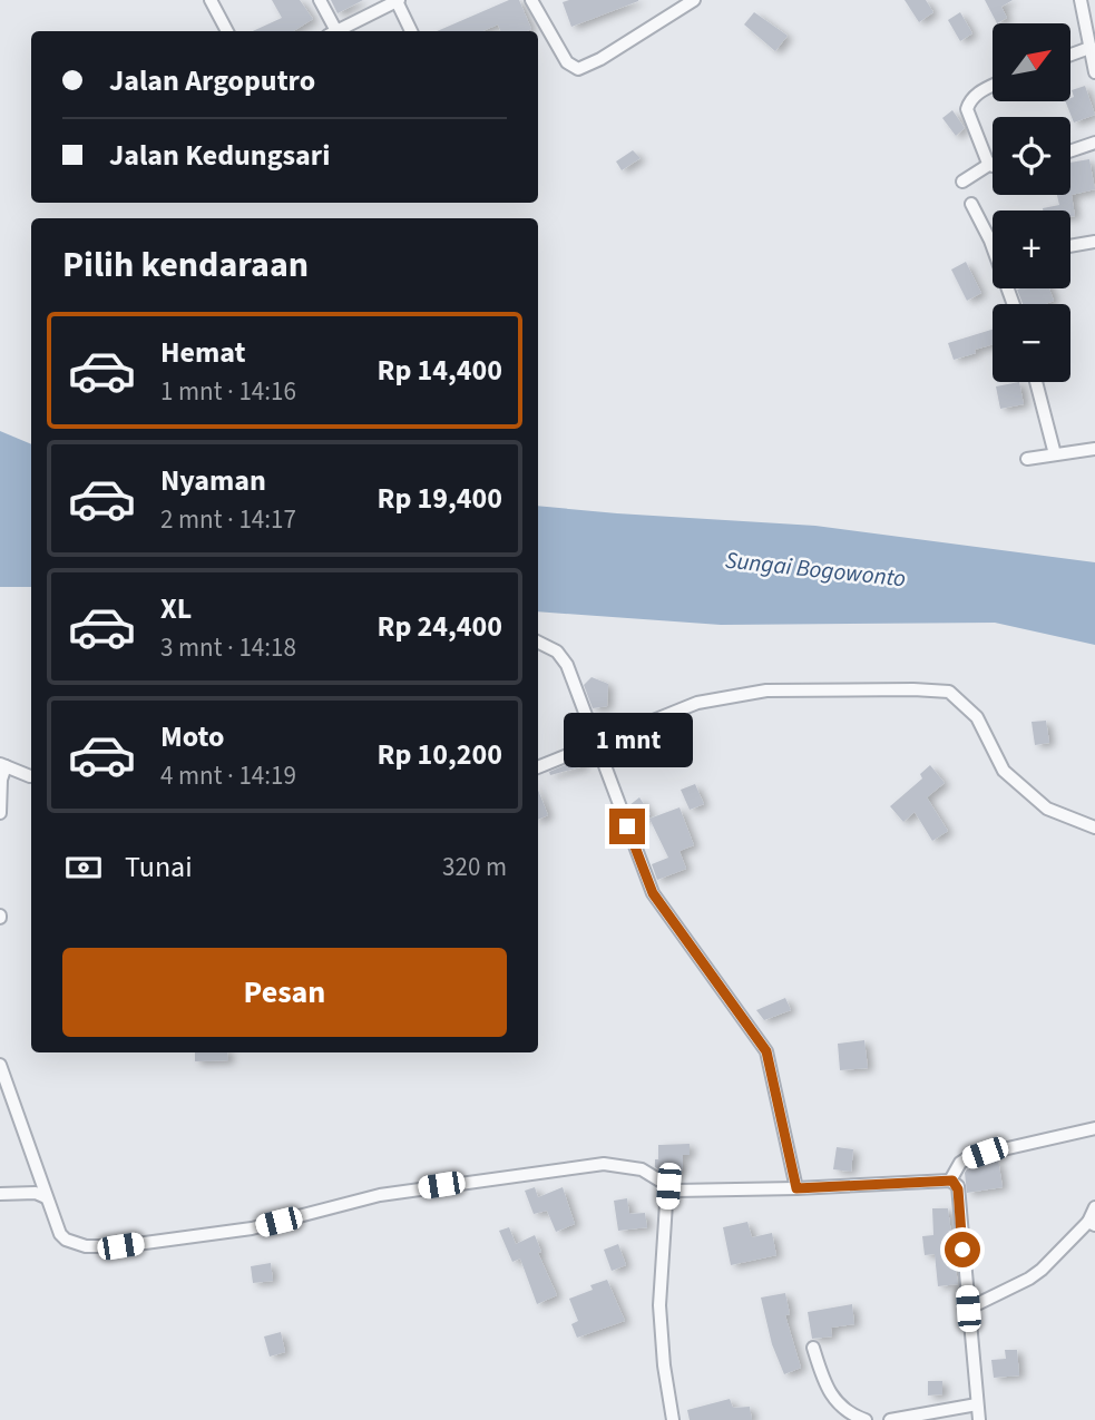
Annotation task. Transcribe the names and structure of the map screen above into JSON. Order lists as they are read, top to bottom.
{
  "water": ["Sungai Bogowonto"],
  "north": "top right",
  "page": {
    "map_buttons": ["+", "−"],
    "banner": ["Jalan Argoputro", "Jalan Kedungsari"],
    "heading": "Pilih kendaraan",
    "list": [
      {
        "name": "Hemat",
        "note": "1 mnt · 14:16",
        "value": "Rp 14,400"
      },
      {
        "name": "Nyaman",
        "note": "2 mnt · 14:17",
        "value": "Rp 19,400"
      },
      {
        "name": "XL",
        "note": "3 mnt · 14:18",
        "value": "Rp 24,400"
      },
      {
        "name": "Moto",
        "note": "4 mnt · 14:19",
        "value": "Rp 10,200"
      }
    ],
    "bubble": "1 mnt",
    "pay": ["Tunai", "320 m"],
    "buttons": "Pesan"
  }
}
